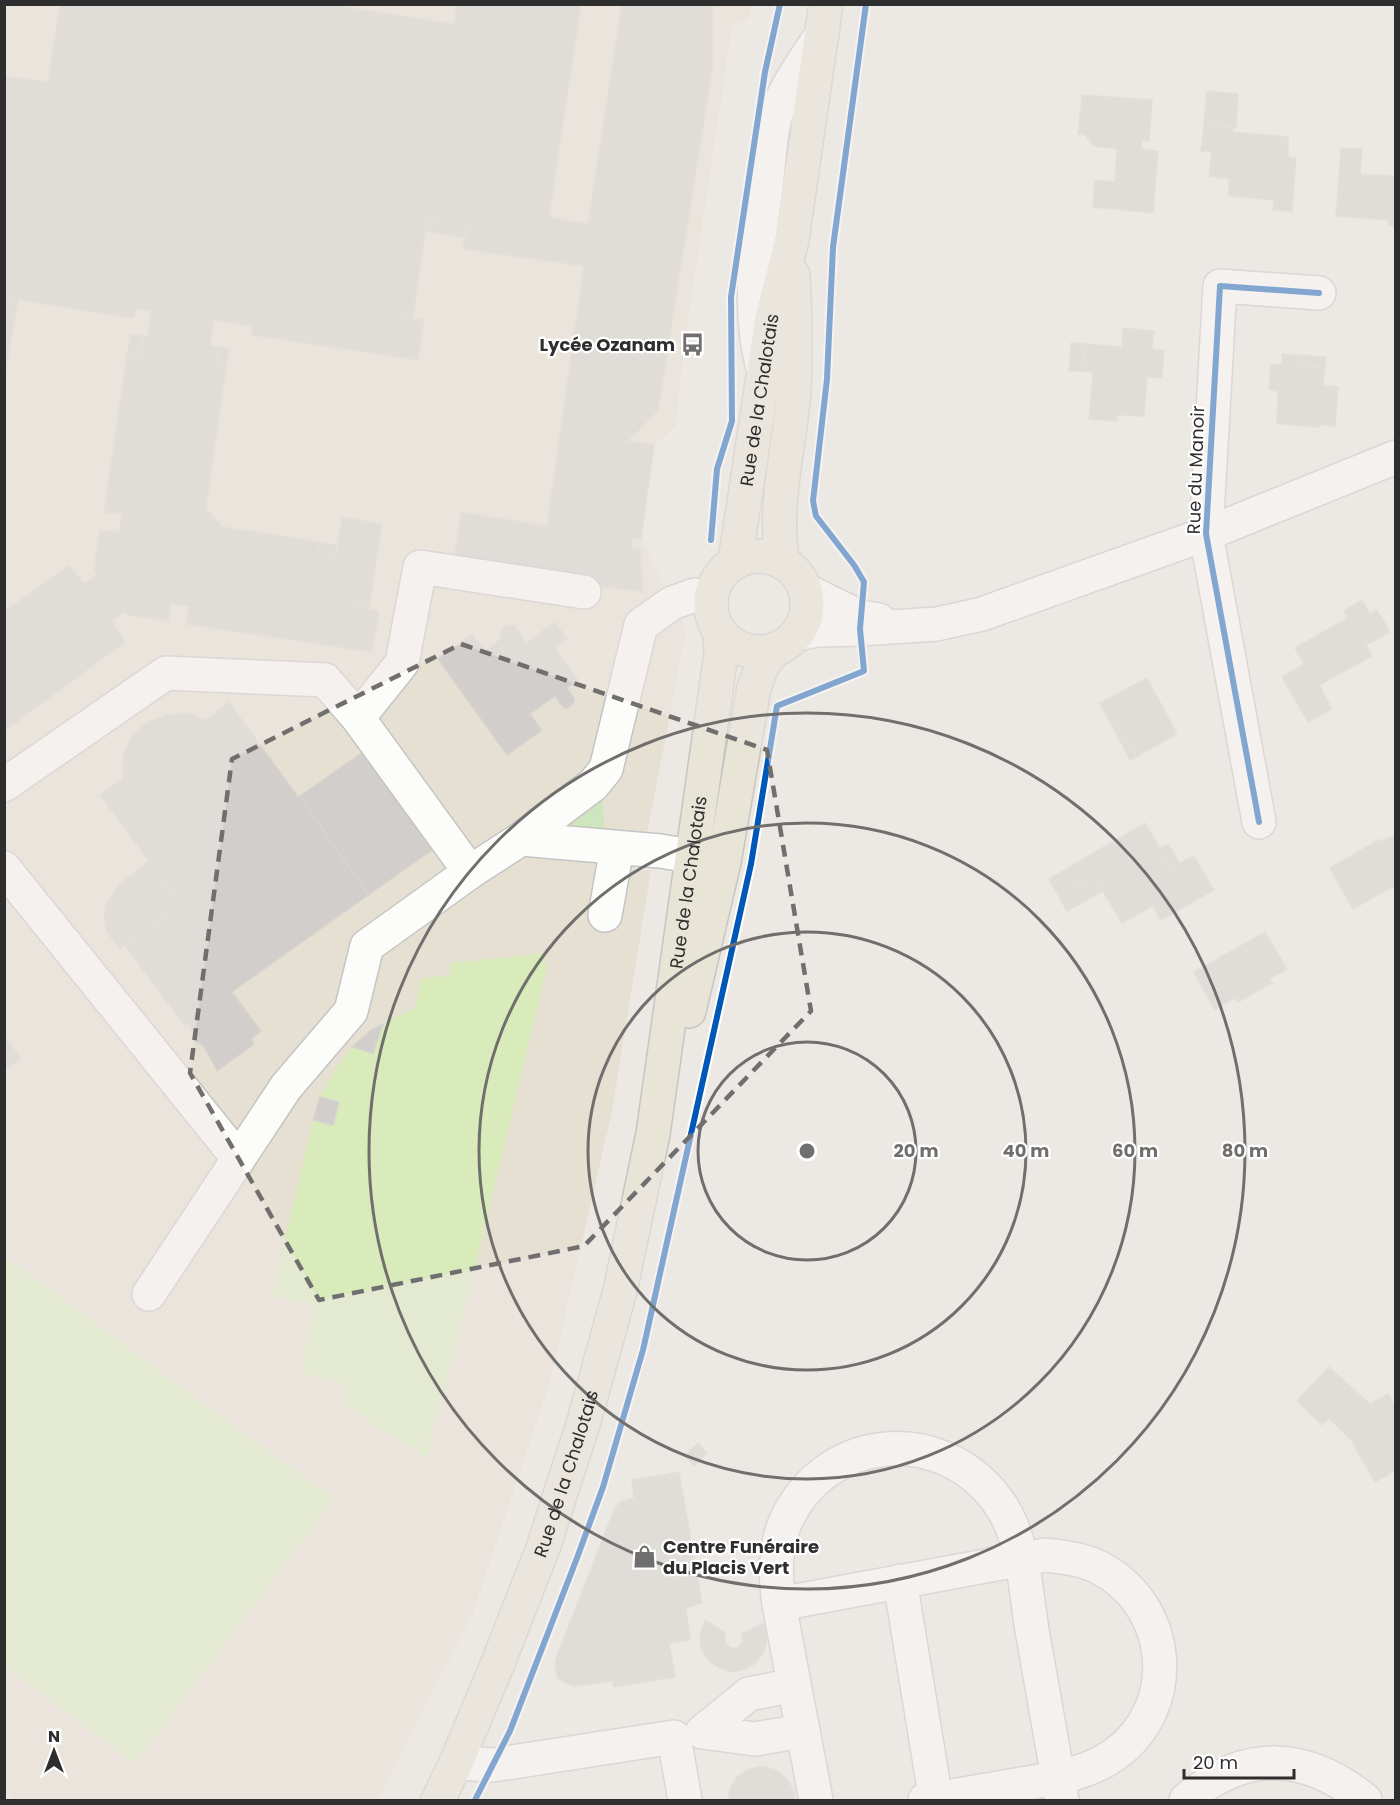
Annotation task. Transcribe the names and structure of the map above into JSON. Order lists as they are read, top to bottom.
{
  "streets": {
    "main road": ["Rue de la Chalotais"],
    "street": ["Rue du Manoir"]
  },
  "crossings": [
    ["Rue de la Chalotais", "Rue du Manoir"]
  ],
  "places": {
    "bus stop": ["Lycée Ozanam"],
    "shop": ["Centre Funéraire du Placis Vert"]
  },
  "scale_bar": "20 m",
  "north": "top",
  "rings": [
    "20 m",
    "40 m",
    "60 m",
    "80 m"
  ]
}
